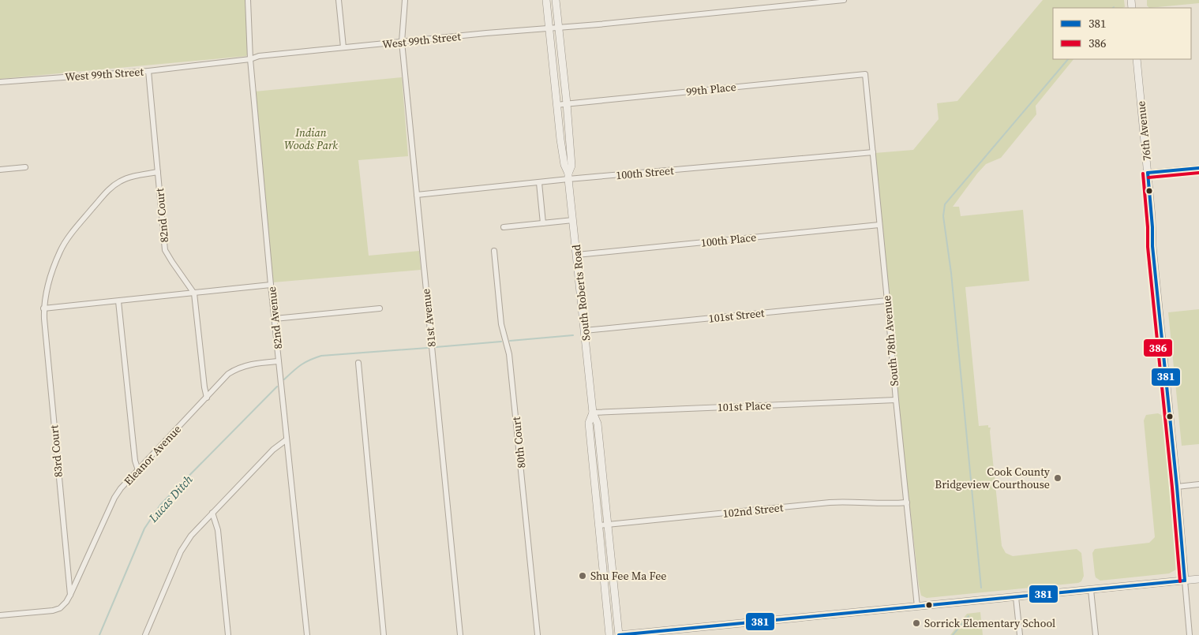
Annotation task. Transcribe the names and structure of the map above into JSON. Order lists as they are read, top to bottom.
{
  "streets": {
    "street": [
      "West 99th Street",
      "99th Place",
      "76th Avenue",
      "100th Street",
      "82nd Court",
      "100th Place",
      "South Roberts Road",
      "101st Street",
      "82nd Avenue",
      "81st Avenue",
      "South 78th Avenue",
      "101st Place",
      "80th Court",
      "83rd Court",
      "Eleanor Avenue",
      "102nd Street"
    ]
  },
  "crossings": [
    ["West 99th Street", "82nd Court"],
    ["West 99th Street", "South Roberts Road"],
    ["West 99th Street", "82nd Avenue"],
    ["West 99th Street", "81st Avenue"],
    ["99th Place", "South Roberts Road"],
    ["99th Place", "South 78th Avenue"],
    ["100th Street", "South Roberts Road"],
    ["100th Street", "81st Avenue"],
    ["100th Street", "South 78th Avenue"],
    ["82nd Court", "83rd Court"],
    ["82nd Court", "Eleanor Avenue"],
    ["100th Place", "South Roberts Road"],
    ["100th Place", "South 78th Avenue"],
    ["South Roberts Road", "101st Street"],
    ["South Roberts Road", "101st Place"],
    ["South Roberts Road", "102nd Street"],
    ["101st Street", "South 78th Avenue"],
    ["82nd Avenue", "Eleanor Avenue"],
    ["South 78th Avenue", "101st Place"],
    ["South 78th Avenue", "102nd Street"],
    ["83rd Court", "Eleanor Avenue"]
  ],
  "water": ["Lucas Ditch"],
  "parks": ["Indian Woods Park"],
  "places": ["Cook County Bridgeview Courthouse", "Shu Fee Ma Fee", "Sorrick Elementary School"],
  "lines": ["transit line 381", "transit line 386"],
  "legend": ["381", "386"]
}
